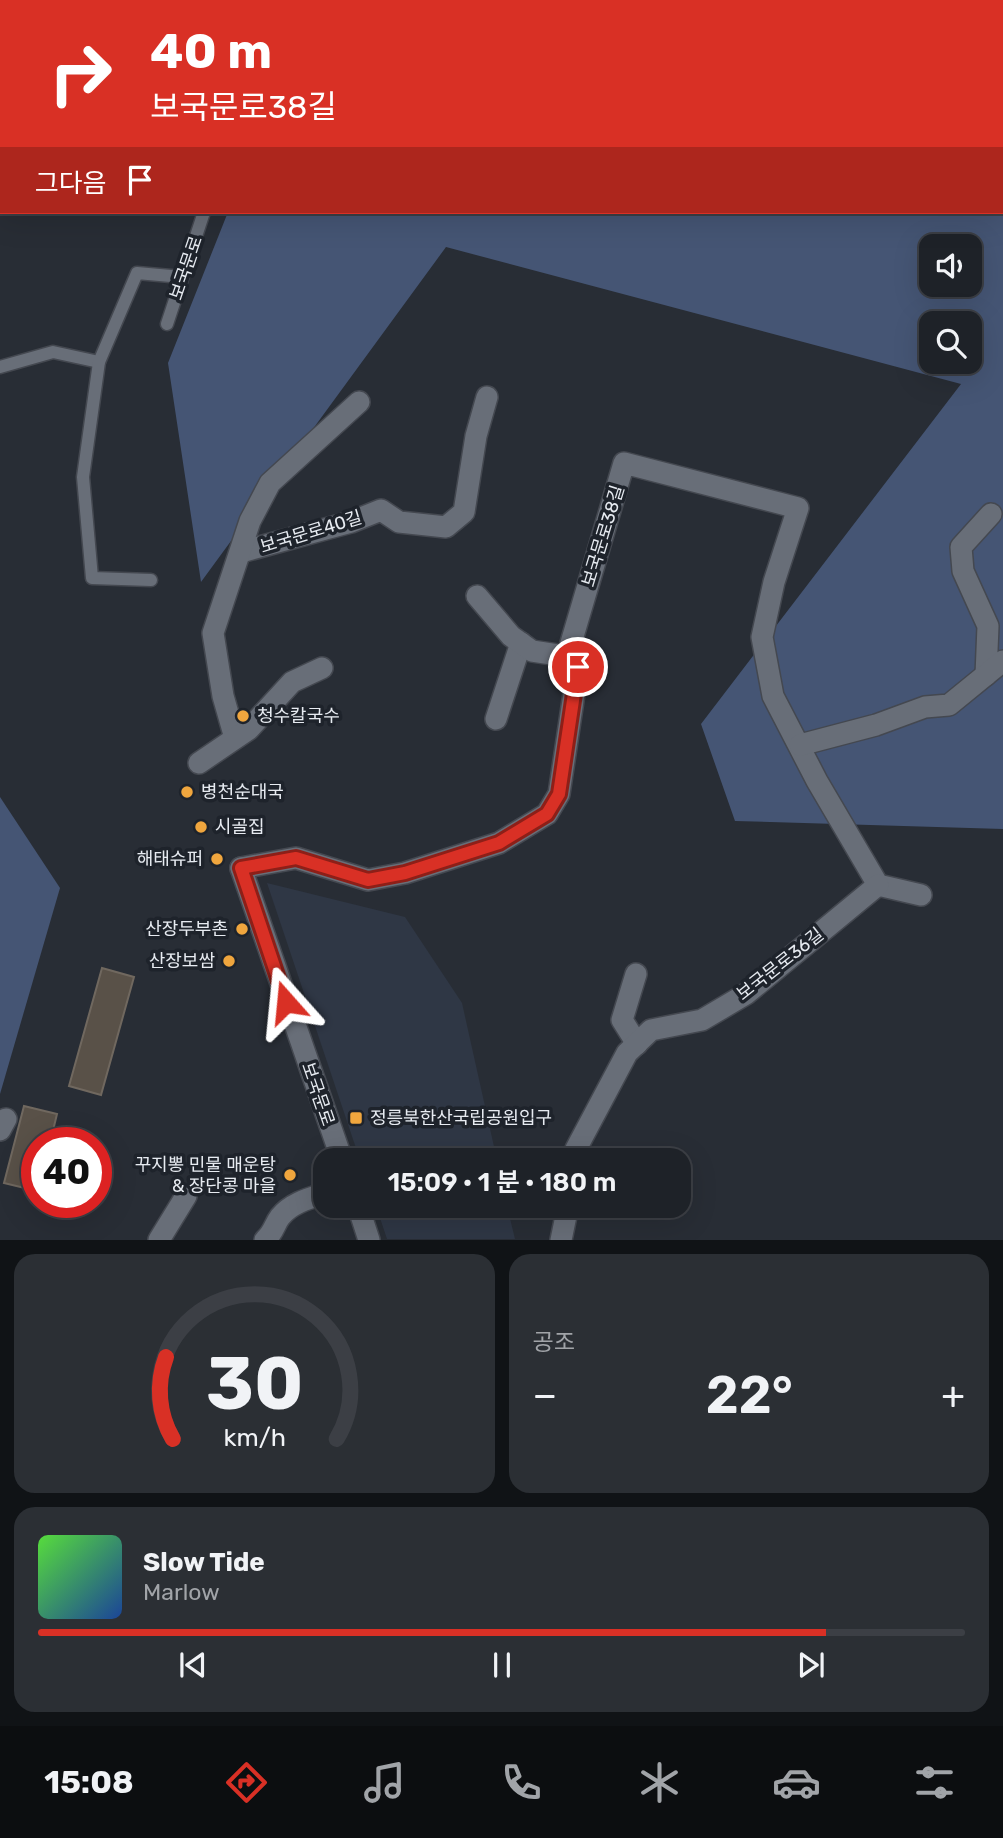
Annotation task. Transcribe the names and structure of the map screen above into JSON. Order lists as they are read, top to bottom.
{
  "streets": {
    "street": [
      "보국문로",
      "보국문로40길",
      "보국문로38길",
      "보국문로36길"
    ]
  },
  "crossings": [
    ["보국문로", "보국문로38길"]
  ],
  "places": {
    "other": [
      "청수칼국수",
      "병천순대국",
      "시골집",
      "해태슈퍼",
      "산장두부촌",
      "산장보쌈",
      "꾸지뽕 민물 매운탕 & 장단콩 마을"
    ],
    "transit": ["정릉북한산국립공원입구"]
  },
  "page": {
    "turn": ["40 m", "보국문로38길"],
    "then": "그다음",
    "limit": "40",
    "trip": "15:09 · 1 분 · 180 m",
    "tile": "공조",
    "heat": ["−", "22°", "+"],
    "song": ["Slow Tide", "Marlow"],
    "tabs": "15:08",
    "gauge": ["30", "km/h"]
  }
}
